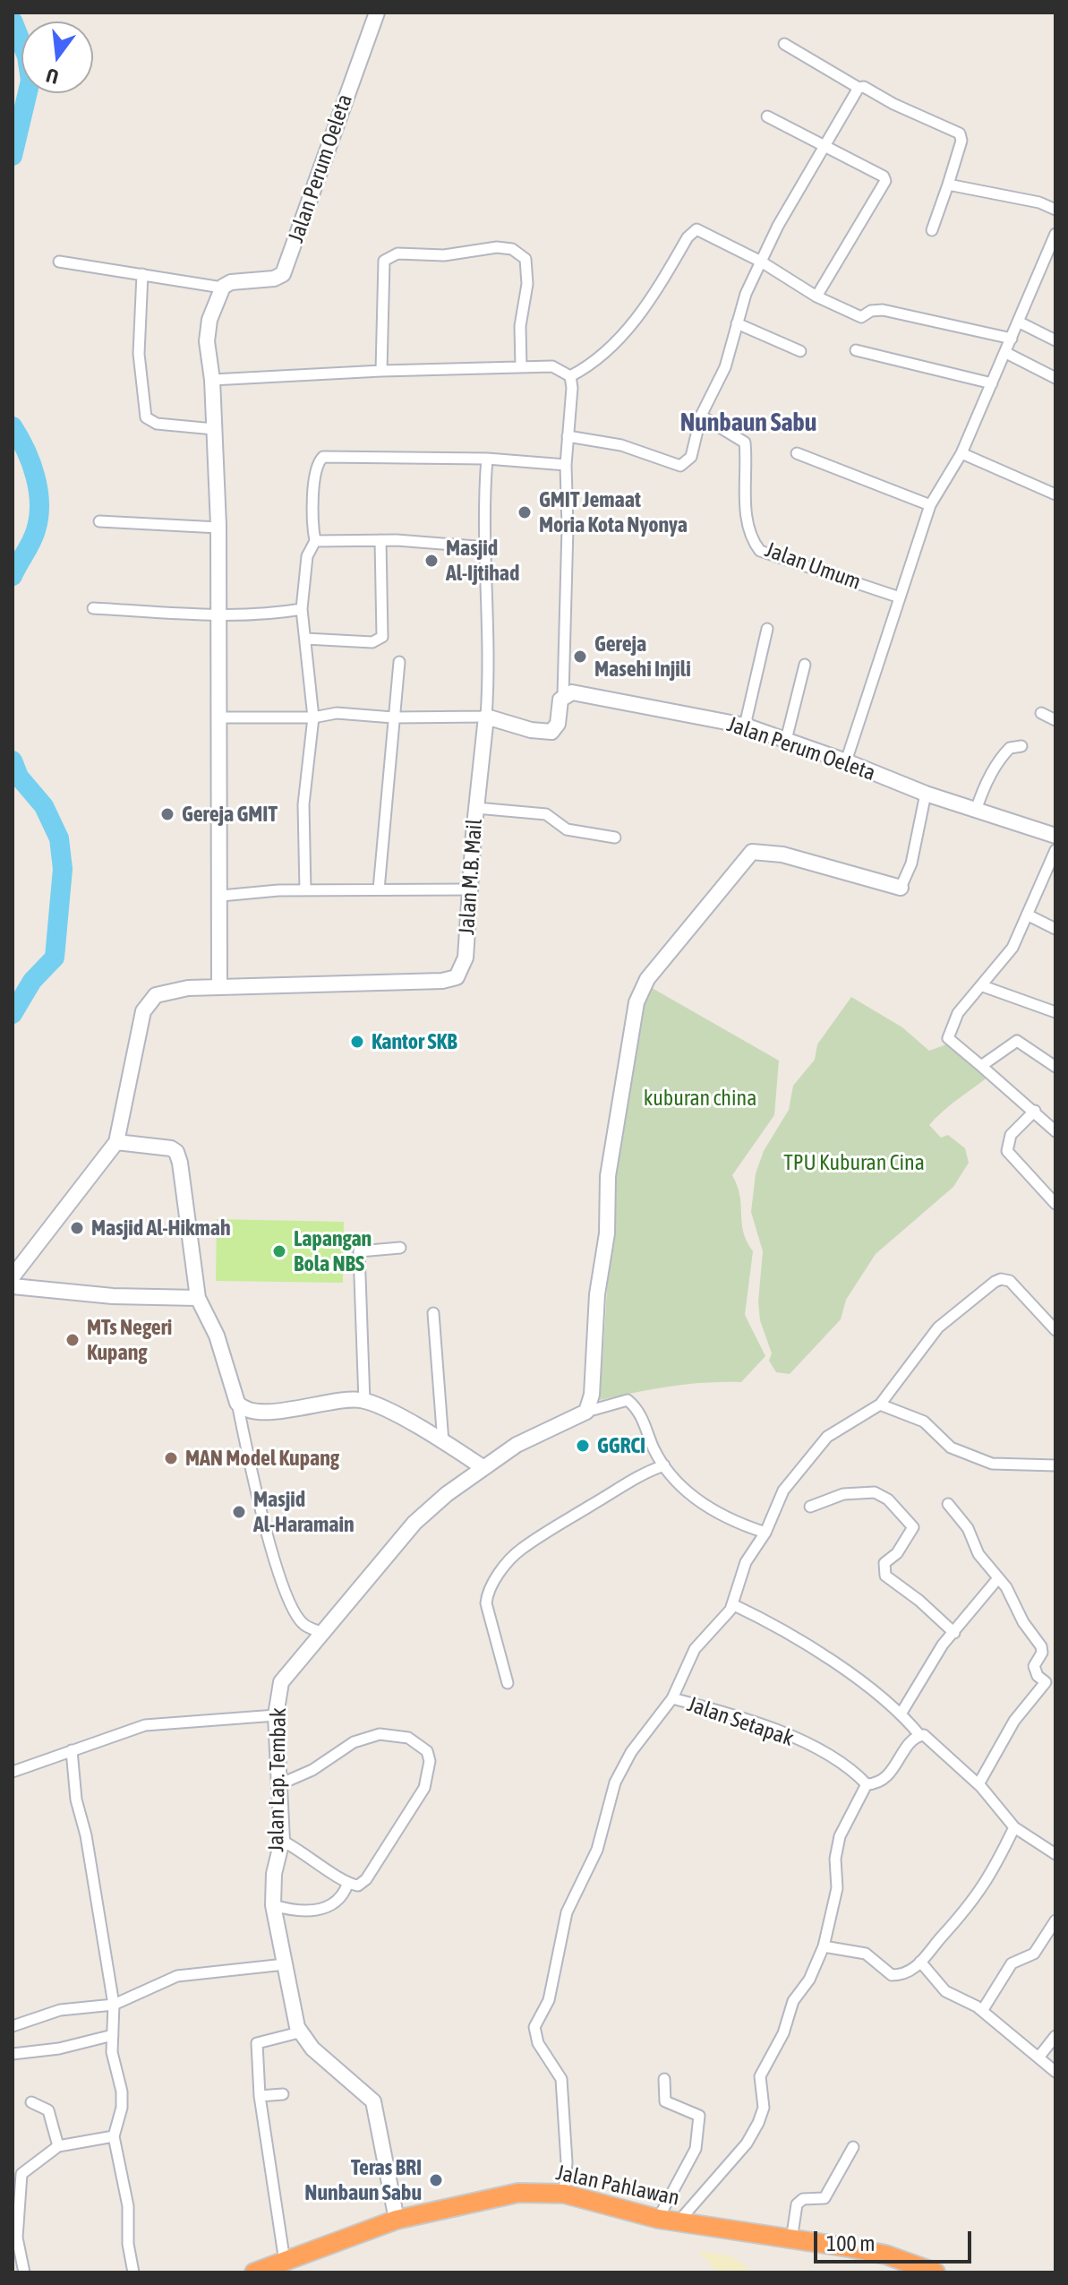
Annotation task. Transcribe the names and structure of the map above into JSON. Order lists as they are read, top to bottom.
{
  "streets": {
    "highway": ["Jalan Pahlawan"],
    "street": [
      "Jalan Perum Oeleta",
      "Jalan Umum",
      "Jalan M.B. Mail",
      "Jalan Setapak",
      "Jalan Lap. Tembak"
    ]
  },
  "districts": ["Nunbaun Sabu"],
  "parks": ["kuburan china", "TPU Kuburan Cina"],
  "places": [
    "GMIT Jemaat Moria Kota Nyonya",
    "Masjid Al-Ijtihad",
    "Gereja Masehi Injili",
    "Gereja GMIT",
    "Kantor SKB",
    "Masjid Al-Hikmah",
    "Lapangan Bola NBS",
    "MTs Negeri Kupang",
    "GGRCI",
    "MAN Model Kupang",
    "Masjid Al-Haramain",
    "Teras BRI Nunbaun Sabu"
  ],
  "scale_bar": "100 m",
  "north": "bottom"
}
